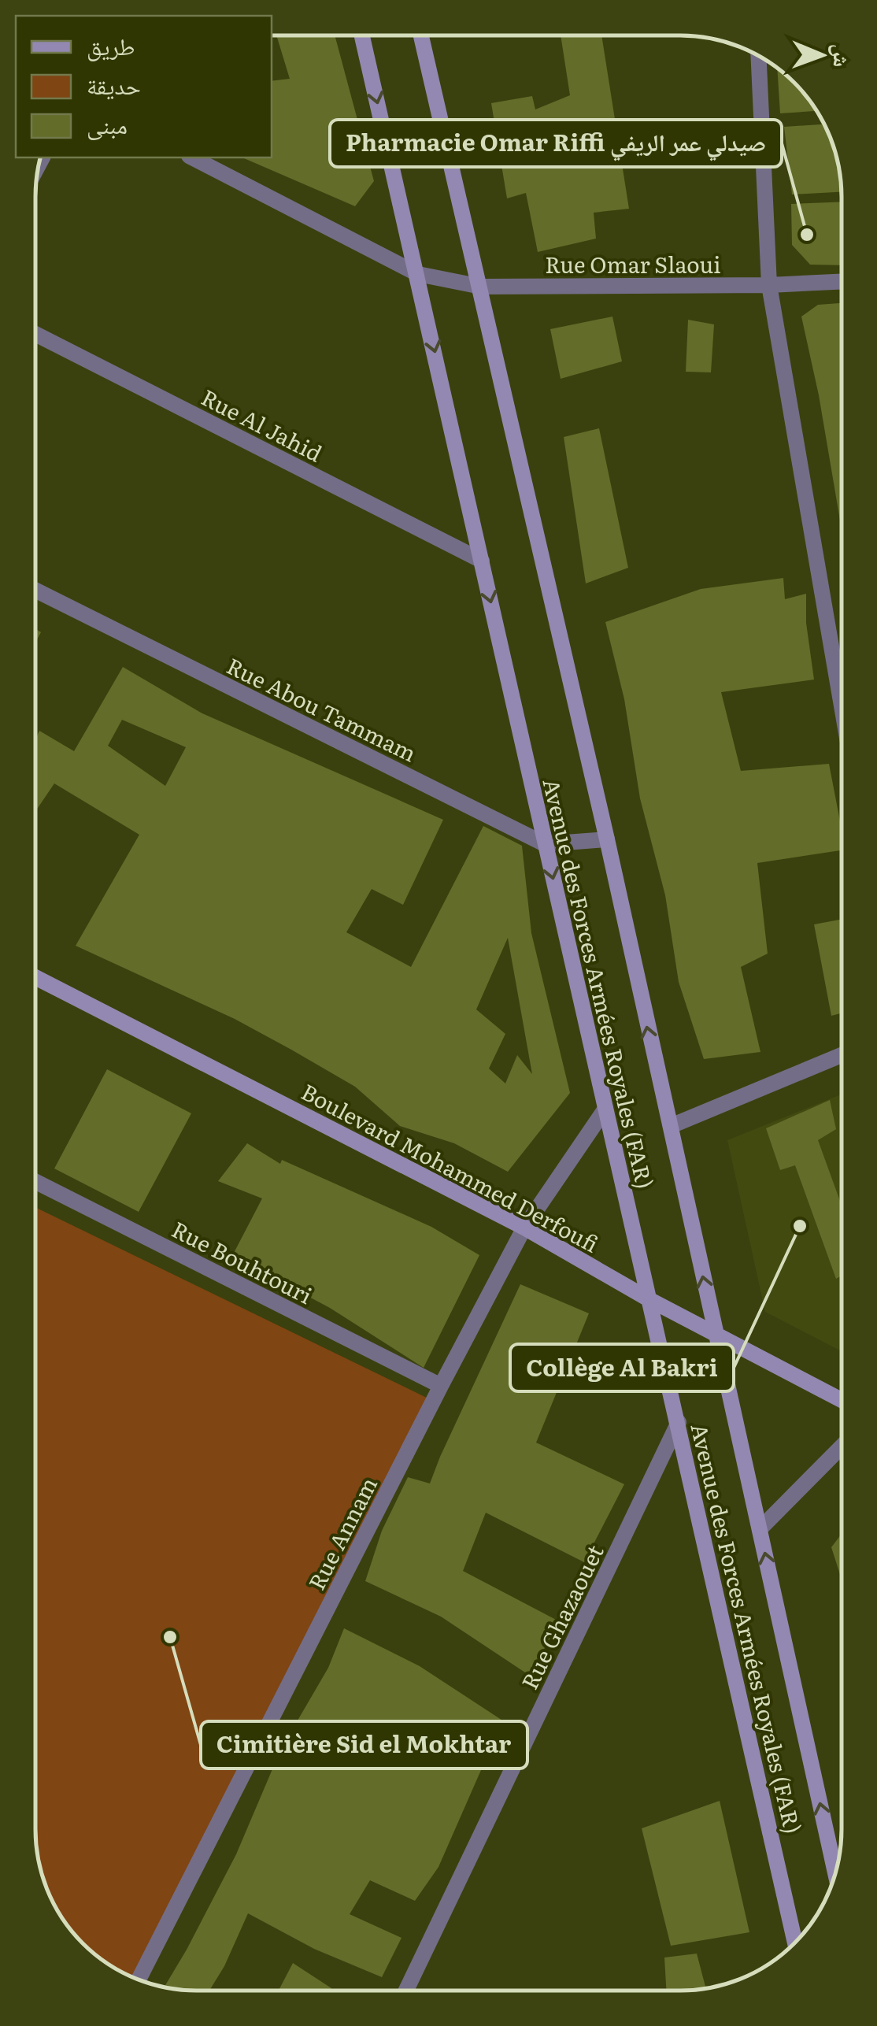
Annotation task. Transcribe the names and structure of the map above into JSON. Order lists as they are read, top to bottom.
{
  "streets": {
    "main road": ["Avenue des Forces Armées Royales (FAR)", "Boulevard Mohammed Derfoufi"],
    "street": [
      "Rue Omar Slaoui",
      "Rue Al Jahid",
      "Rue Abou Tammam",
      "Rue Bouhtouri",
      "Rue Annam",
      "Rue Ghazaouet"
    ]
  },
  "crossings": [
    ["Rue Omar Slaoui", "Avenue des Forces Armées Royales (FAR)"],
    ["Rue Al Jahid", "Avenue des Forces Armées Royales (FAR)"],
    ["Rue Abou Tammam", "Avenue des Forces Armées Royales (FAR)"],
    ["Avenue des Forces Armées Royales (FAR)", "Boulevard Mohammed Derfoufi"],
    ["Avenue des Forces Armées Royales (FAR)", "Rue Annam"],
    ["Avenue des Forces Armées Royales (FAR)", "Rue Ghazaouet"],
    ["Boulevard Mohammed Derfoufi", "Rue Annam"],
    ["Rue Bouhtouri", "Rue Annam"]
  ],
  "places": ["Pharmacie Omar Riffi صيدلي عمر الريفي", "Collège Al Bakri", "Cimitière Sid el Mokhtar"],
  "legend": ["طريق", "حديقة", "مبنى"],
  "north": "right"
}
